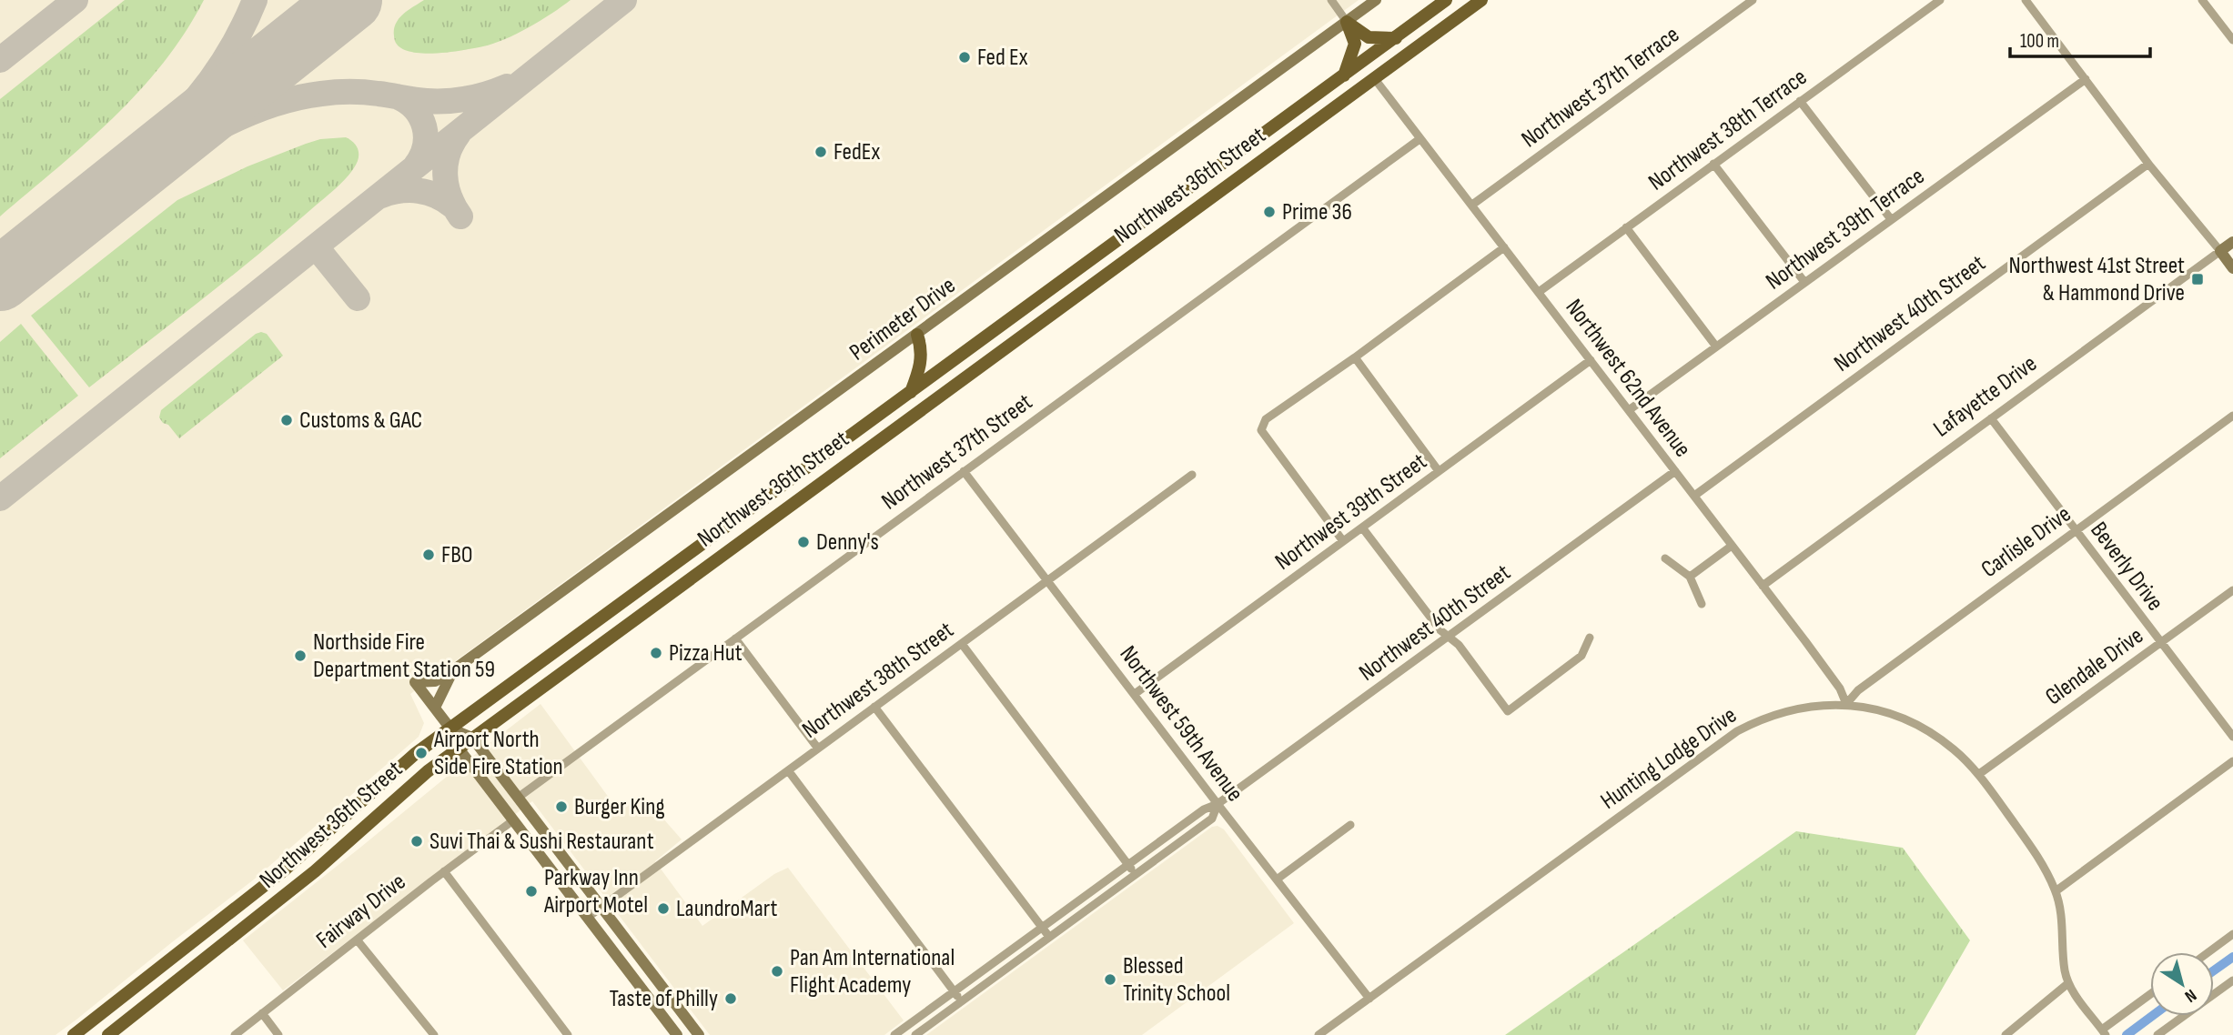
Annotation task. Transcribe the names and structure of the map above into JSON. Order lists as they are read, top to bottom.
{
  "streets": {
    "main road": ["Northwest 36th Street"],
    "street": [
      "Northwest 37th Terrace",
      "Northwest 38th Terrace",
      "Northwest 39th Terrace",
      "Northwest 40th Street",
      "Perimeter Drive",
      "Northwest 62nd Avenue",
      "Lafayette Drive",
      "Northwest 37th Street",
      "Northwest 39th Street",
      "Carlisle Drive",
      "Beverly Drive",
      "Glendale Drive",
      "Northwest 38th Street",
      "Northwest 59th Avenue",
      "Hunting Lodge Drive",
      "Fairway Drive"
    ]
  },
  "crossings": [
    ["Northwest 37th Terrace", "Northwest 62nd Avenue"],
    ["Northwest 38th Terrace", "Northwest 62nd Avenue"],
    ["Northwest 36th Street", "Northwest 62nd Avenue"],
    ["Northwest 39th Terrace", "Northwest 62nd Avenue"],
    ["Northwest 40th Street", "Northwest 62nd Avenue"],
    ["Northwest 40th Street", "Northwest 59th Avenue"],
    ["Northwest 62nd Avenue", "Lafayette Drive"],
    ["Northwest 62nd Avenue", "Northwest 37th Street"],
    ["Northwest 62nd Avenue", "Northwest 39th Street"],
    ["Northwest 62nd Avenue", "Carlisle Drive"],
    ["Northwest 62nd Avenue", "Hunting Lodge Drive"],
    ["Lafayette Drive", "Beverly Drive"],
    ["Northwest 37th Street", "Northwest 59th Avenue"],
    ["Northwest 39th Street", "Northwest 59th Avenue"],
    ["Carlisle Drive", "Beverly Drive"],
    ["Carlisle Drive", "Hunting Lodge Drive"],
    ["Beverly Drive", "Glendale Drive"],
    ["Glendale Drive", "Hunting Lodge Drive"],
    ["Northwest 38th Street", "Northwest 59th Avenue"],
    ["Northwest 59th Avenue", "Hunting Lodge Drive"]
  ],
  "places": {
    "other": [
      "Fed Ex",
      "FedEx",
      "Prime 36",
      "Customs & GAC",
      "Denny's",
      "FBO",
      "Pizza Hut",
      "Northside Fire Department Station 59",
      "Airport North Side Fire Station",
      "Burger King",
      "Suvi Thai & Sushi Restaurant",
      "Parkway Inn Airport Motel",
      "LaundroMart",
      "Pan Am International Flight Academy",
      "Blessed Trinity School",
      "Taste of Philly"
    ],
    "transit": ["Northwest 41st Street & Hammond Drive"]
  },
  "scale_bar": "100 m",
  "north": "bottom right"
}
